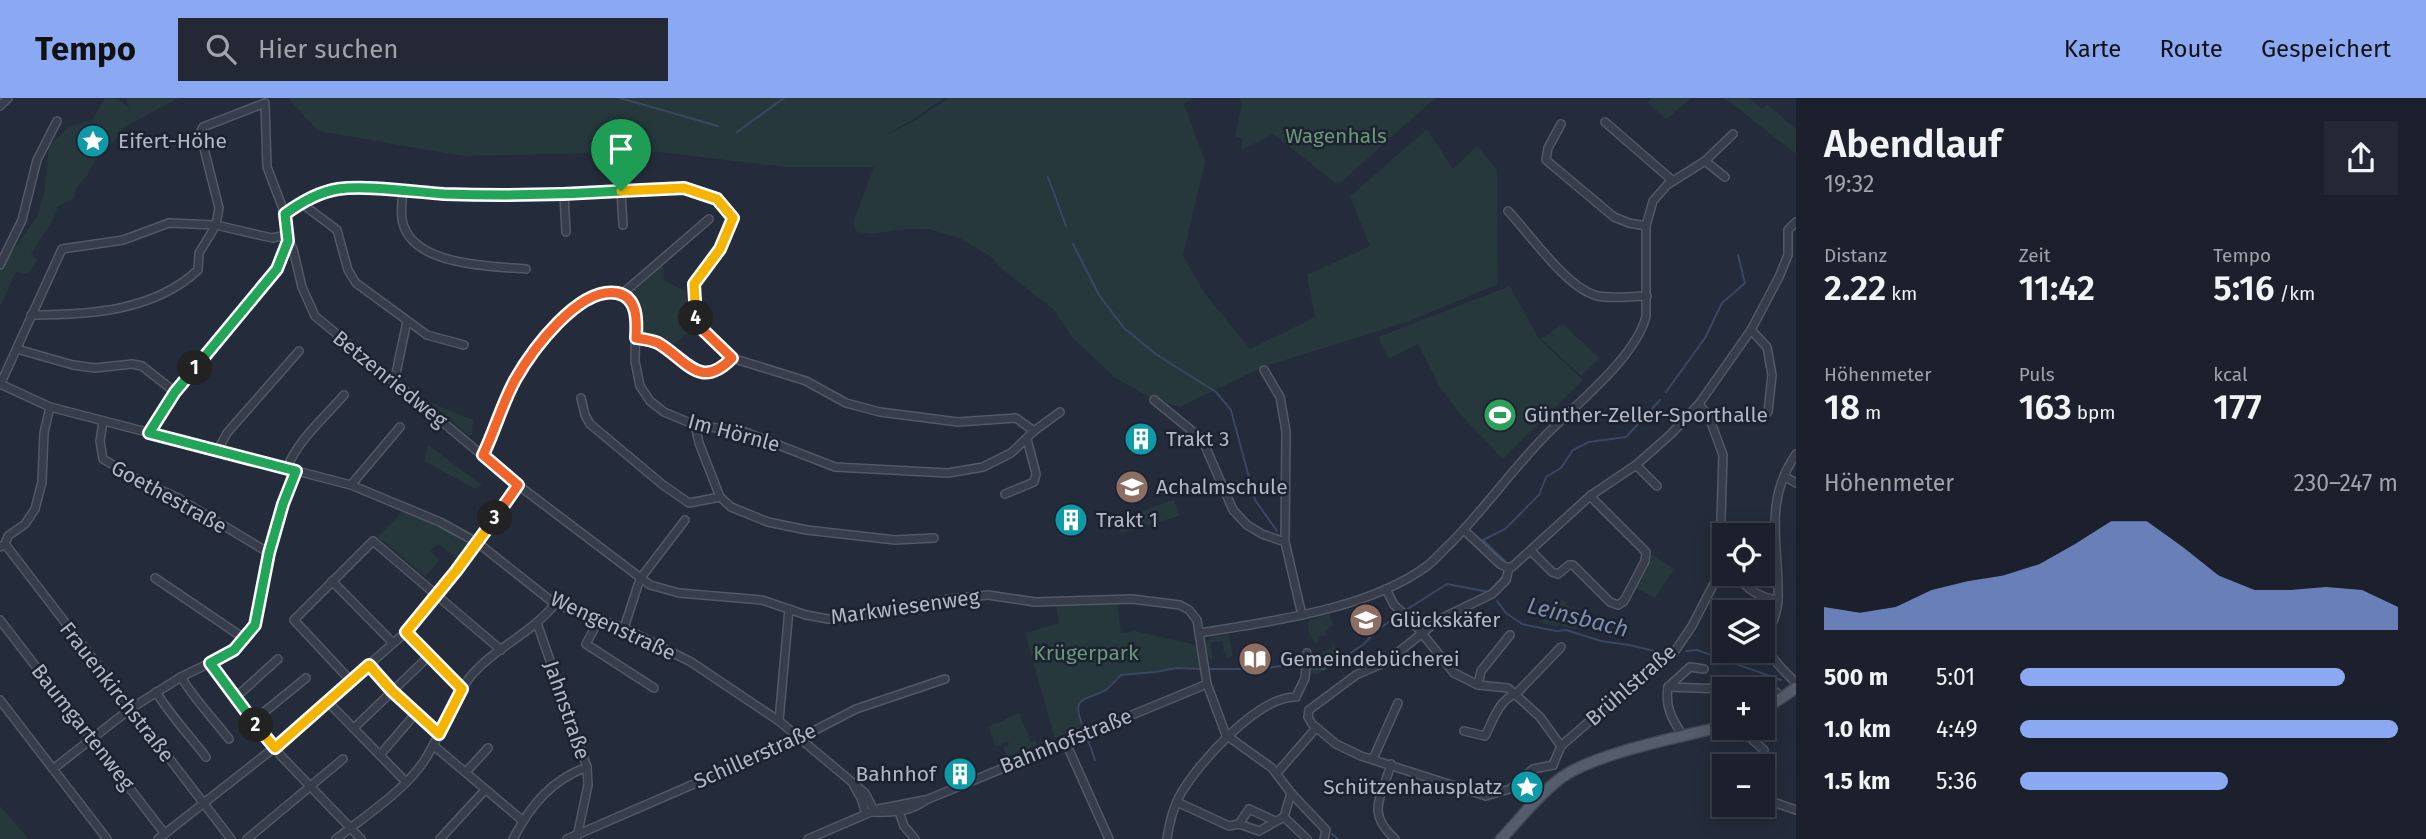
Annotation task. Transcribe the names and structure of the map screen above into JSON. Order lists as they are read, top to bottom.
{
  "streets": {
    "street": [
      "Betzenriedweg",
      "Im Hörnle",
      "Goethestraße",
      "Markwiesenweg",
      "Wengenstraße",
      "Brühlstraße",
      "Frauenkirchstraße",
      "Jahnstraße",
      "Baumgartenweg",
      "Bahnhofstraße",
      "Schillerstraße"
    ]
  },
  "crossings": [
    ["Betzenriedweg", "Markwiesenweg"],
    ["Goethestraße", "Wengenstraße"],
    ["Wengenstraße", "Bahnhofstraße"],
    ["Wengenstraße", "Schillerstraße"],
    ["Jahnstraße", "Schillerstraße"]
  ],
  "water": ["Leinsbach"],
  "parks": ["Wagenhals", "Krügerpark"],
  "places": {
    "place": ["Eifert-Höhe", "Schützenhausplatz"],
    "sports": ["Günther-Zeller-Sporthalle"],
    "building": ["Trakt 3", "Trakt 1", "Bahnhof"],
    "school or university": ["Achalmschule", "Glückskäfer"],
    "library": ["Gemeindebücherei"]
  },
  "page": {
    "header": "Tempo",
    "search": "Hier suchen",
    "nav": ["Karte", "Route", "Gespeichert"],
    "heading": ["Abendlauf", "19:32"],
    "stats": [
      ["Distanz", "2.22 km"],
      ["Zeit", "11:42"],
      ["Tempo", "5:16 /km"],
      ["Höhenmeter", "18 m"],
      ["Puls", "163 bpm"],
      ["kcal", "177"]
    ],
    "pins": [
      "4",
      "1",
      "3",
      "2"
    ],
    "chart": ["Höhenmeter", "230–247 m"],
    "map_buttons": ["+", "−"],
    "list": [
      {
        "name": "500 m",
        "note": "5:01"
      },
      {
        "name": "1.0 km",
        "note": "4:49"
      },
      {
        "name": "1.5 km",
        "note": "5:36"
      }
    ]
  }
}
